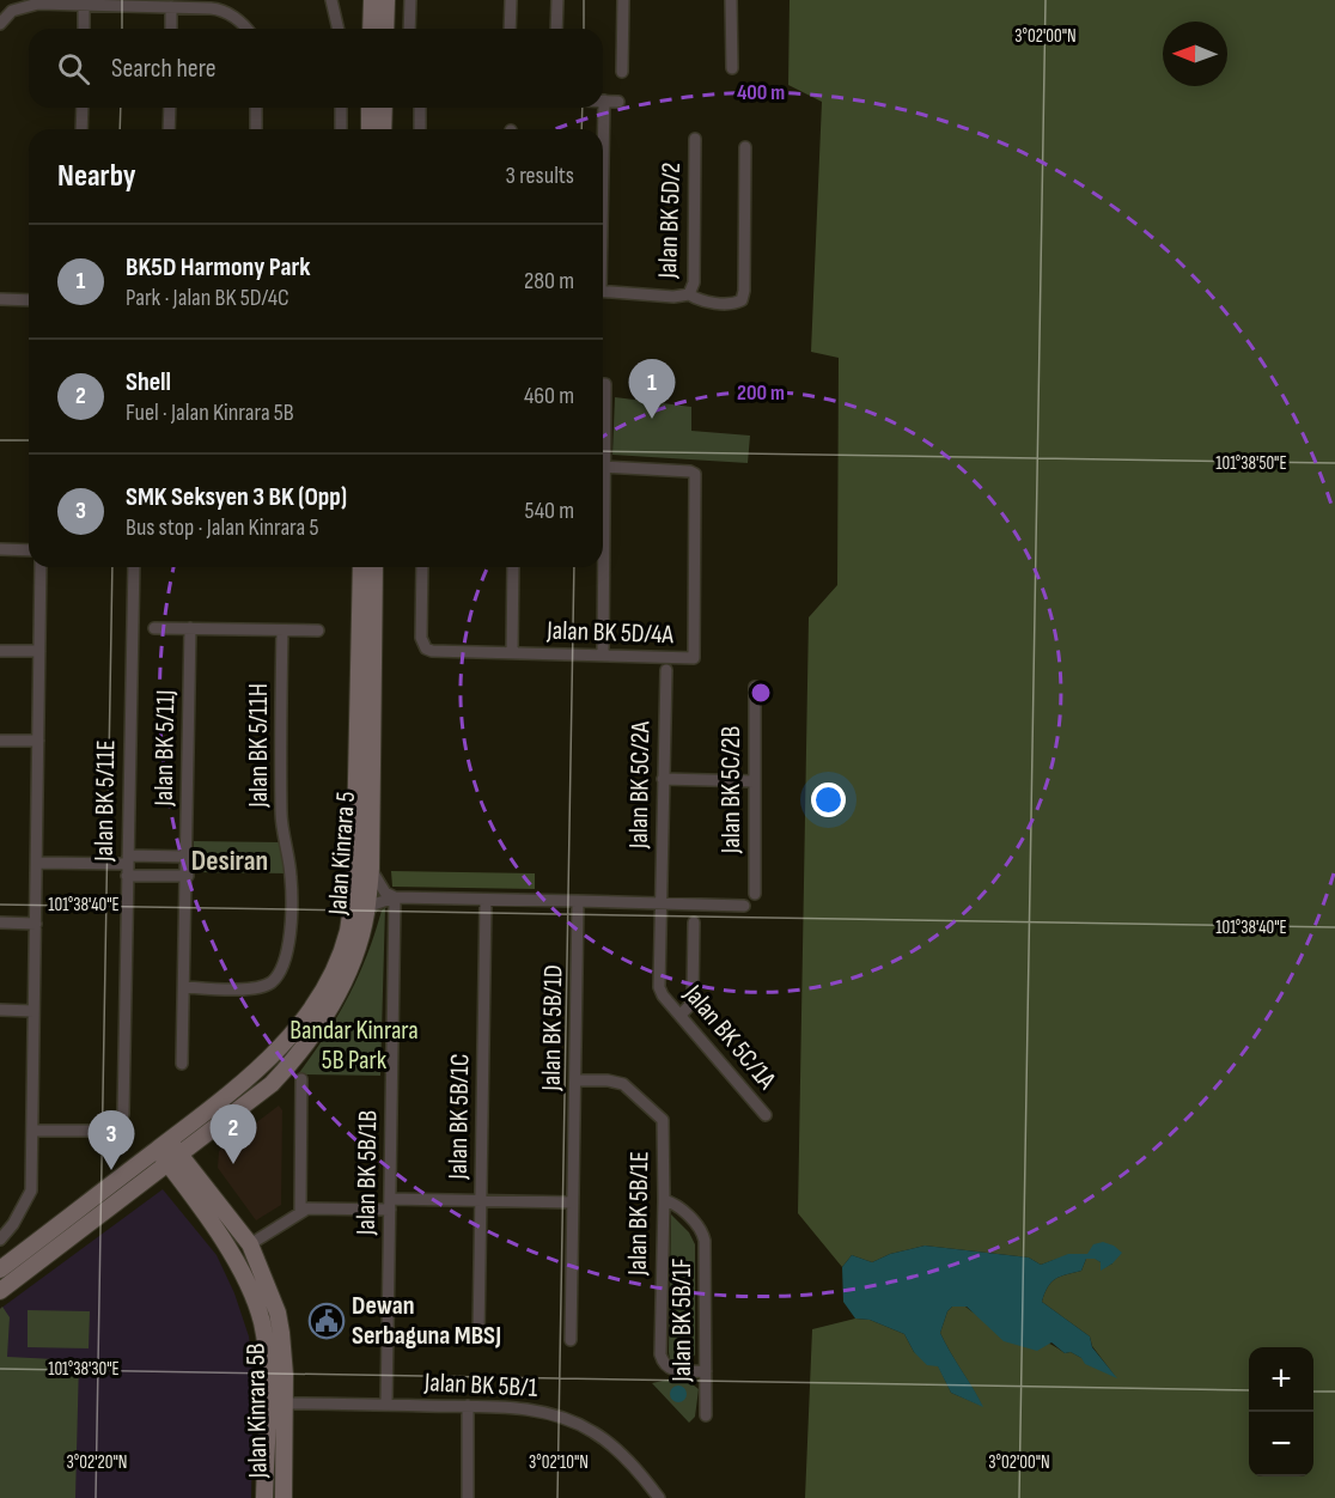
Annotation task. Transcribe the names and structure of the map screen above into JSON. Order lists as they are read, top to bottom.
{
  "streets": {
    "main road": ["Jalan Kinrara 5", "Jalan Kinrara 5B"],
    "street": [
      "Jalan BK 5D/2",
      "Jalan BK 5D/4A",
      "Jalan BK 5/11H",
      "Jalan BK 5/11J",
      "Jalan BK 5C/2A",
      "Jalan BK 5C/2B",
      "Jalan BK 5/11E",
      "Jalan BK 5B/1D",
      "Jalan BK 5C/1A",
      "Jalan BK 5B/1C",
      "Jalan BK 5B/1B",
      "Jalan BK 5B/1E",
      "Jalan BK 5B/1F",
      "Jalan BK 5B/1"
    ]
  },
  "crossings": [
    ["Jalan BK 5/11H", "Jalan BK 5/11J"],
    ["Jalan BK 5C/2A", "Jalan BK 5C/1A"],
    ["Jalan Kinrara 5", "Jalan Kinrara 5B"],
    ["Jalan BK 5B/1D", "Jalan BK 5B/1E"],
    ["Jalan BK 5B/1B", "Jalan BK 5B/1"],
    ["Jalan BK 5B/1E", "Jalan BK 5B/1F"],
    ["Jalan BK 5B/1", "Jalan Kinrara 5B"]
  ],
  "districts": ["Desiran"],
  "parks": ["Bandar Kinrara 5B Park"],
  "places": {
    "public building": ["Dewan Serbaguna MBSJ"]
  },
  "north": "left",
  "page": {
    "search": "Search here",
    "heading": ["Nearby", "3 results"],
    "list": [
      {
        "mark": "1",
        "name": "BK5D Harmony Park",
        "note": "Park · Jalan BK 5D/4C",
        "value": "280 m"
      },
      {
        "mark": "2",
        "name": "Shell",
        "note": "Fuel · Jalan Kinrara 5B",
        "value": "460 m"
      },
      {
        "mark": "3",
        "name": "SMK Seksyen 3 BK (Opp)",
        "note": "Bus stop · Jalan Kinrara 5",
        "value": "540 m"
      }
    ],
    "pins": ["1", "2", "3"],
    "map_buttons": ["+", "−"]
  },
  "coordinates": [
    "3°02'00\"N",
    "101°38'50\"E",
    "101°38'40\"E",
    "101°38'30\"E",
    "3°02'20\"N",
    "3°02'10\"N"
  ],
  "rings": ["400 m", "200 m"]
}
